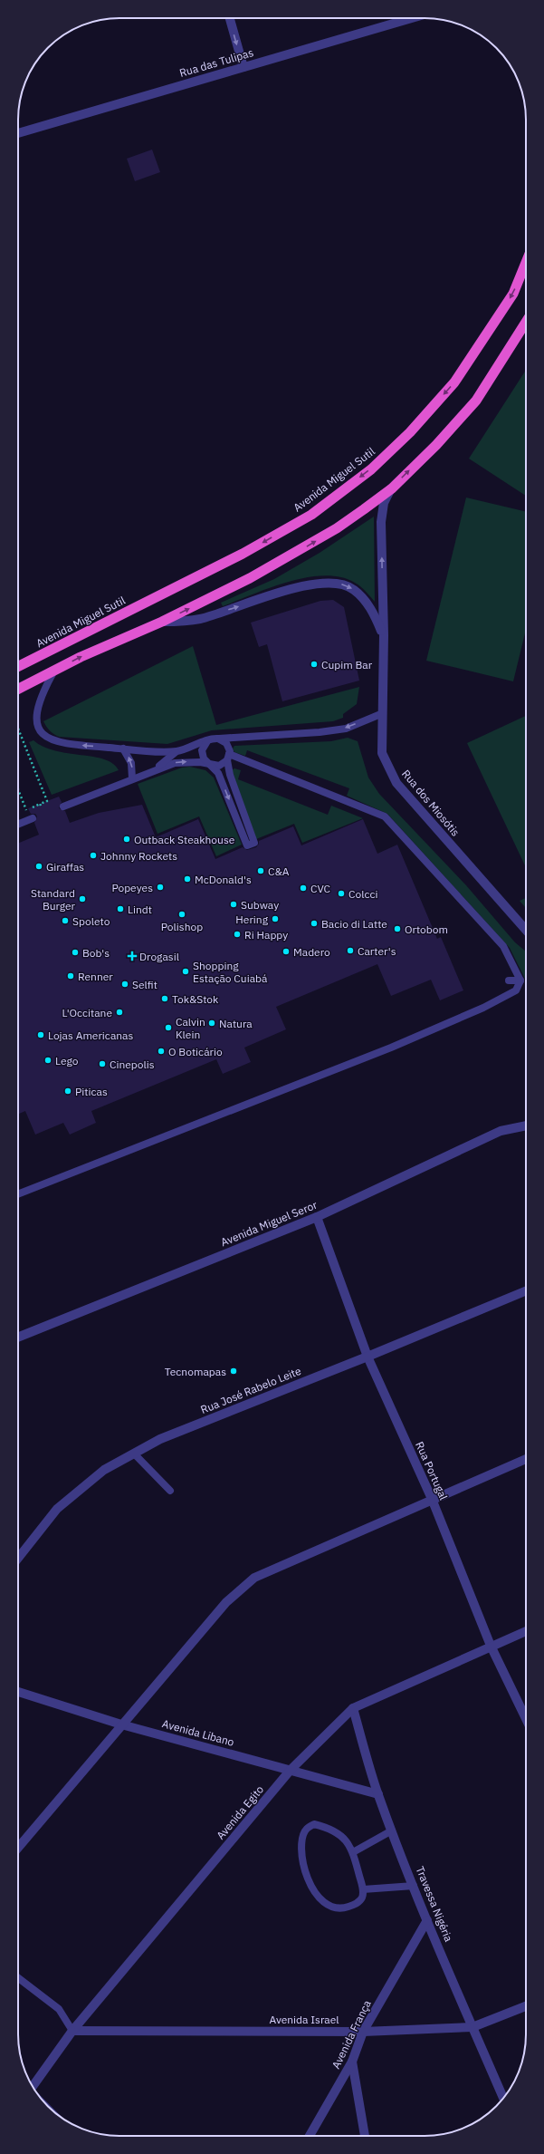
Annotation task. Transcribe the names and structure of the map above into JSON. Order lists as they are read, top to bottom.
{
  "streets": {
    "highway": ["Avenida Miguel Sutil"],
    "street": [
      "Rua das Tulipas",
      "Rua dos Miosótis",
      "Avenida Miguel Seror",
      "Rua José Rabelo Leite",
      "Rua Portugal",
      "Avenida Libano",
      "Avenida Egito",
      "Travessa Nigéria",
      "Avenida Israel",
      "Avenida França"
    ]
  },
  "crossings": [
    ["Avenida Miguel Seror", "Rua Portugal"],
    ["Rua José Rabelo Leite", "Rua Portugal"],
    ["Rua Portugal", "Avenida Egito"],
    ["Avenida Libano", "Avenida Egito"],
    ["Avenida Libano", "Travessa Nigéria"],
    ["Avenida Egito", "Travessa Nigéria"],
    ["Avenida Egito", "Avenida Israel"],
    ["Travessa Nigéria", "Avenida Israel"],
    ["Travessa Nigéria", "Avenida França"],
    ["Avenida Israel", "Avenida França"]
  ],
  "places": {
    "other": [
      "Cupim Bar",
      "Outback Steakhouse",
      "Johnny Rockets",
      "Giraffas",
      "C&A",
      "McDonald's",
      "Popeyes",
      "CVC",
      "Colcci",
      "Standard Burger",
      "Subway",
      "Lindt",
      "Polishop",
      "Hering",
      "Spoleto",
      "Bacio di Latte",
      "Ortobom",
      "Ri Happy",
      "Carter's",
      "Madero",
      "Bob's",
      "Shopping Estação Cuiabá",
      "Renner",
      "Selfit",
      "Tok&Stok",
      "L'Occitane",
      "Natura",
      "Calvin Klein",
      "Lojas Americanas",
      "O Boticário",
      "Lego",
      "Cinepolis",
      "Piticas",
      "Tecnomapas"
    ],
    "health": ["Drogasil"]
  }
}
